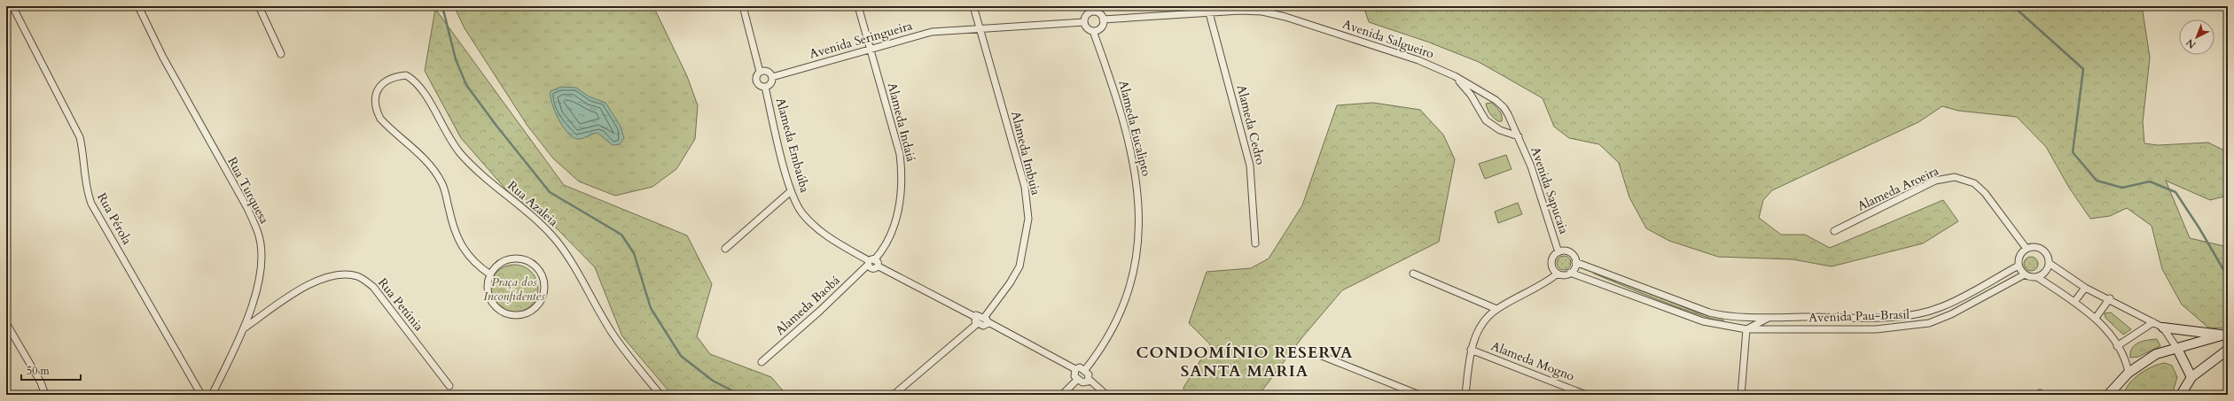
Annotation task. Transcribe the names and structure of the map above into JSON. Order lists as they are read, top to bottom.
{
  "streets": {
    "street": [
      "Avenida Salgueiro",
      "Avenida Seringueira",
      "Alameda Indaiá",
      "Alameda Cedro",
      "Alameda Eucalipto",
      "Alameda Embaúba",
      "Alameda Imbuia",
      "Alameda Aroeira",
      "Rua Turquesa",
      "Avenida Sapucaia",
      "Rua Azaleia",
      "Rua Pérola",
      "Rua Petúnia",
      "Alameda Baobá",
      "Avenida Pau-Brasil",
      "Alameda Mogno"
    ]
  },
  "crossings": [
    ["Avenida Salgueiro", "Avenida Seringueira"],
    ["Avenida Salgueiro", "Alameda Cedro"],
    ["Avenida Salgueiro", "Alameda Eucalipto"],
    ["Avenida Salgueiro", "Avenida Sapucaia"],
    ["Avenida Seringueira", "Alameda Indaiá"],
    ["Avenida Seringueira", "Alameda Eucalipto"],
    ["Avenida Seringueira", "Alameda Embaúba"],
    ["Avenida Seringueira", "Alameda Imbuia"],
    ["Alameda Indaiá", "Alameda Embaúba"],
    ["Alameda Indaiá", "Alameda Baobá"],
    ["Alameda Embaúba", "Alameda Baobá"],
    ["Alameda Aroeira", "Avenida Pau-Brasil"],
    ["Rua Turquesa", "Rua Petúnia"],
    ["Avenida Sapucaia", "Avenida Pau-Brasil"]
  ],
  "districts": ["CONDOMÍNIO RESERVA SANTA MARIA"],
  "parks": ["Praça dos Inconfidentes"],
  "scale_bar": "50 m",
  "north": "bottom left"
}
